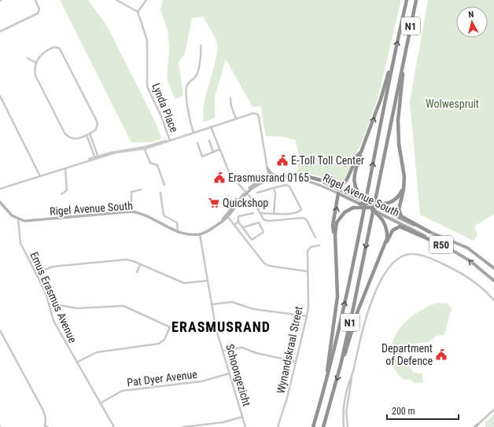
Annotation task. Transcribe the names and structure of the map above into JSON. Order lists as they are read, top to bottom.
{
  "streets": {
    "highway": ["N1"],
    "main road": ["Rigel Avenue South", "R50"],
    "street": [
      "Lynda Place",
      "Emus Erasmus Avenue",
      "Wynandskraal Street",
      "Schoongezicht",
      "Pat Dyer Avenue"
    ]
  },
  "crossings": [
    ["Rigel Avenue South", "Emus Erasmus Avenue"],
    ["Rigel Avenue South", "Schoongezicht"],
    ["Emus Erasmus Avenue", "Pat Dyer Avenue"],
    ["Schoongezicht", "Pat Dyer Avenue"]
  ],
  "districts": ["ERASMUSRAND"],
  "parks": ["Wolwespruit"],
  "places": {
    "public building": ["E-Toll Toll Center", "Erasmusrand 0165", "Department of Defence"],
    "supermarket": ["Quickshop"]
  },
  "scale_bar": "200 m",
  "north": "top"
}
